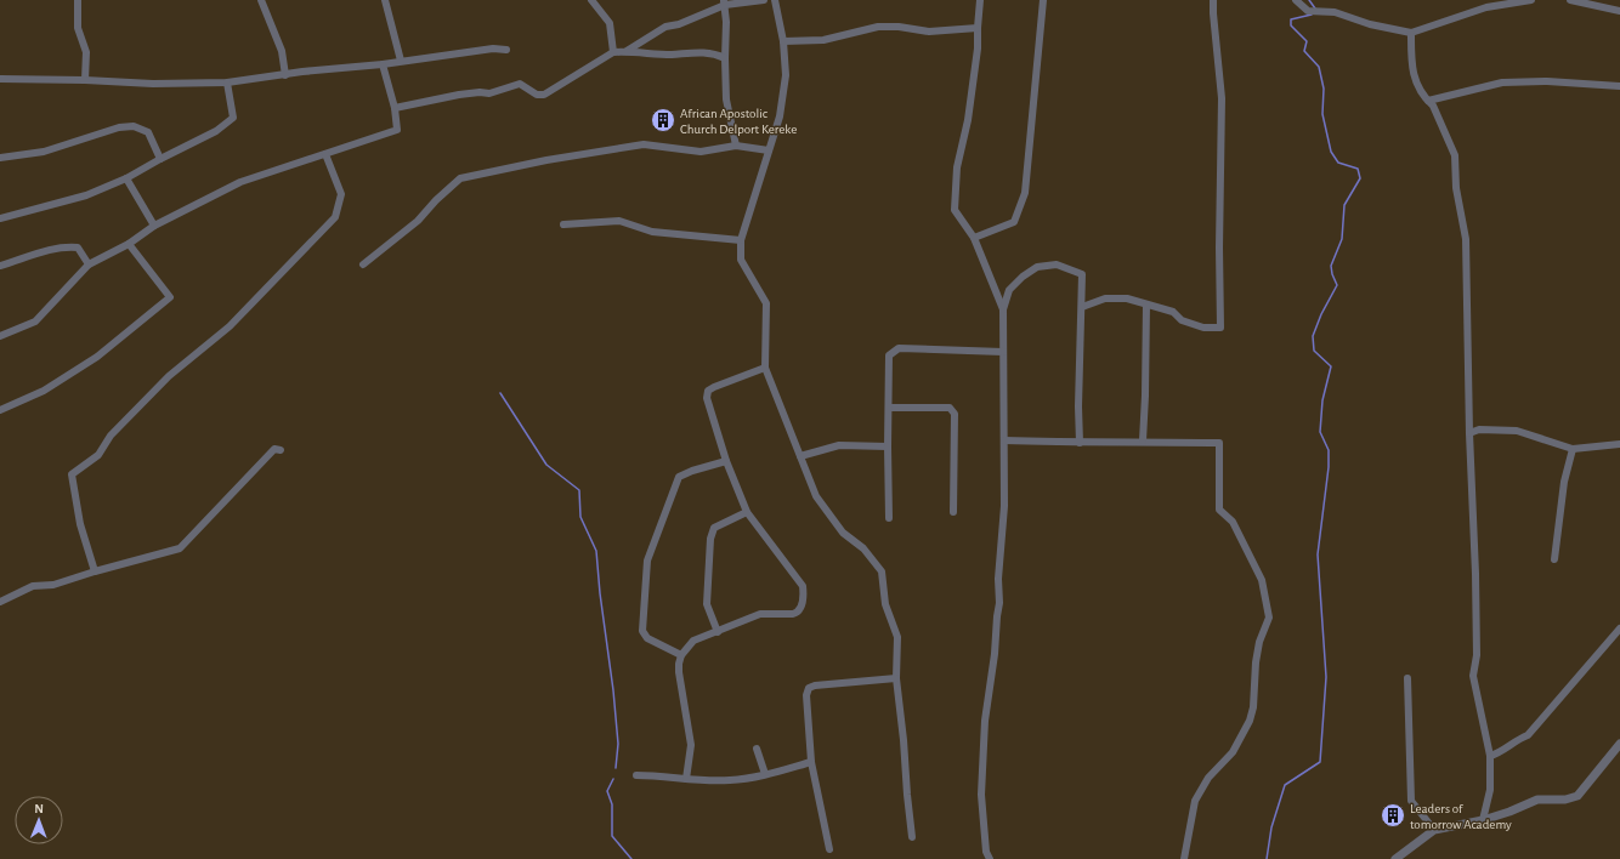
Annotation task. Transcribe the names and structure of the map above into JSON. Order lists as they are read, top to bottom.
{
  "places": {
    "building": ["African Apostolic Church Delport Kereke", "Leaders of tomorrow Academy"]
  },
  "north": "top"
}
